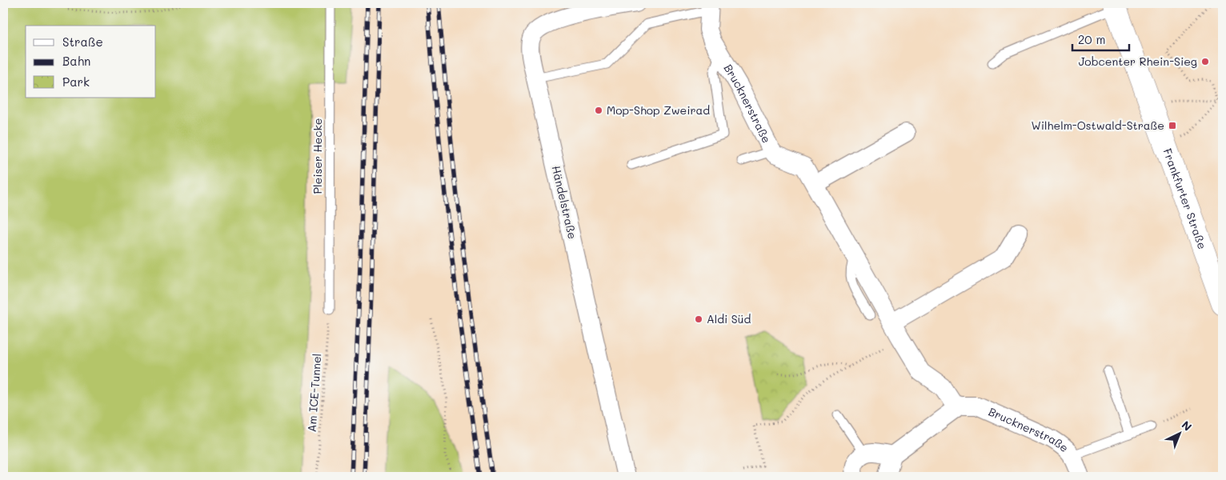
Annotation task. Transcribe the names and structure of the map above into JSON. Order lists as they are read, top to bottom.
{
  "streets": {
    "main road": ["Frankfurter Straße"],
    "street": ["Brucknerstraße", "Händelstraße"],
    "lane": ["Pleiser Hecke"],
    "path": ["Am ICE-Tunnel"]
  },
  "crossings": [
    ["Pleiser Hecke", "Am ICE-Tunnel"]
  ],
  "places": {
    "other": ["Jobcenter Rhein-Sieg", "Mop-Shop Zweirad", "Aldi Süd"],
    "transit": ["Wilhelm-Ostwald-Straße"]
  },
  "legend": ["Straße", "Bahn", "Park"],
  "scale_bar": "20 m",
  "north": "top right"
}
